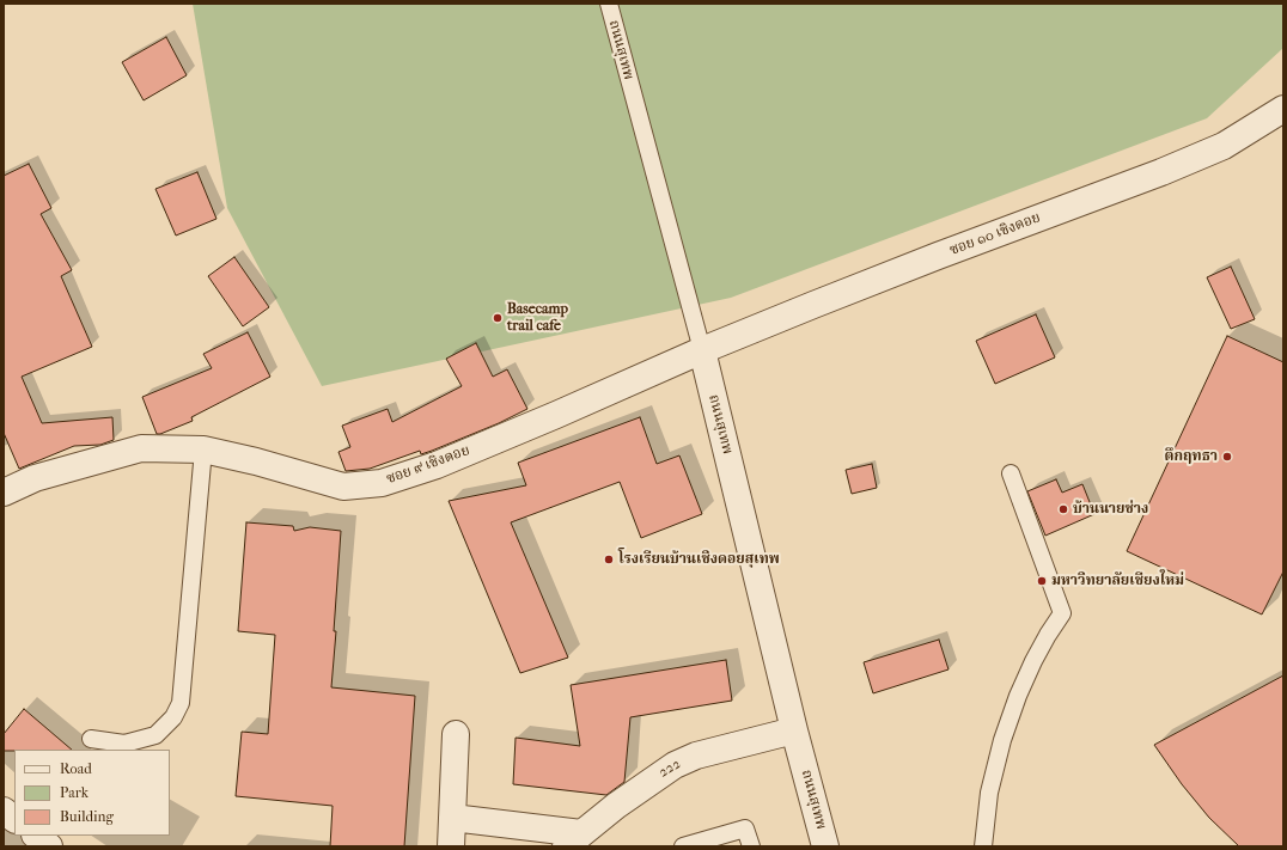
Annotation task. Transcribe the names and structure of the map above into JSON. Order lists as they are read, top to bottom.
{
  "streets": {
    "street": [
      "ถนนสุเทพ",
      "ซอย ๑๐ เชิงดอย",
      "ซอย ๙ เชิงดอย",
      "222"
    ]
  },
  "crossings": [
    ["ถนนสุเทพ", "ซอย ๑๐ เชิงดอย"],
    ["ถนนสุเทพ", "ซอย ๙ เชิงดอย"],
    ["ถนนสุเทพ", "222"],
    ["ซอย ๑๐ เชิงดอย", "ซอย ๙ เชิงดอย"]
  ],
  "places": [
    "Basecamp trail cafe",
    "ตึกฤทธา",
    "บ้านนายช่าง",
    "โรงเรียนบ้านเชิงดอยสุเทพ",
    "มหาวิทยาลัยเชียงใหม่"
  ],
  "legend": ["Road", "Park", "Building"]
}
